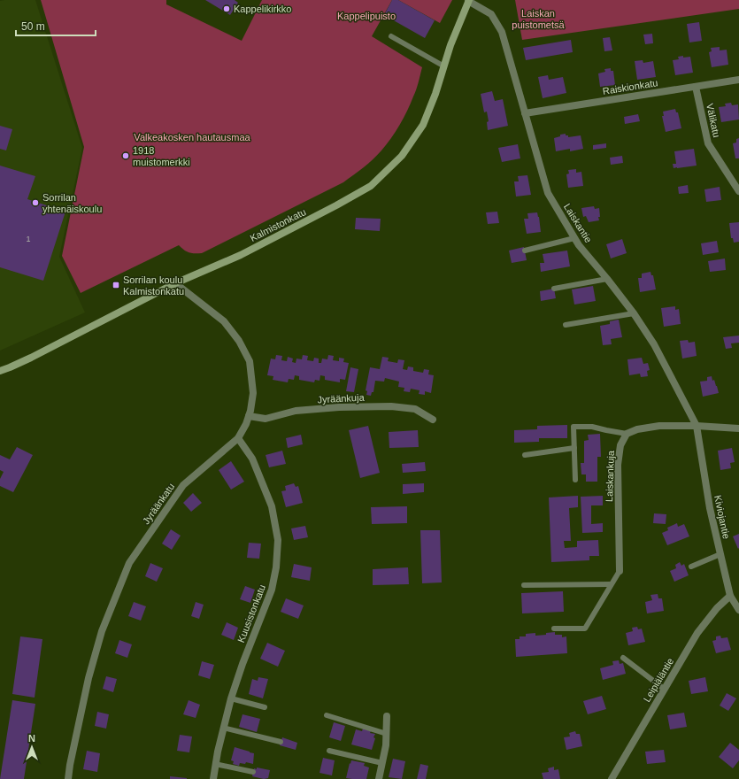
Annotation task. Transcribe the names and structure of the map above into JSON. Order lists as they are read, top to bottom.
{
  "streets": {
    "street": [
      "Raiskionkatu",
      "Välikatu",
      "Laiskantie",
      "Kalmistonkatu",
      "Jyräänkuja",
      "Laiskankuja",
      "Jyräänkatu",
      "Kiviojantie",
      "Kuusistonkatu",
      "Leipiäläntie"
    ]
  },
  "crossings": [
    ["Raiskionkatu", "Välikatu"],
    ["Raiskionkatu", "Laiskantie"],
    ["Laiskantie", "Kalmistonkatu"],
    ["Laiskantie", "Kiviojantie"],
    ["Kalmistonkatu", "Jyräänkatu"],
    ["Jyräänkuja", "Jyräänkatu"],
    ["Jyräänkatu", "Kuusistonkatu"],
    ["Kiviojantie", "Leipiäläntie"]
  ],
  "parks": ["Laiskan puistometsä", "Kappelipuisto", "Valkeakosken hautausmaa"],
  "places": {
    "other": ["Kappelikirkko", "1918 muistomerkki", "Sorrilan yhtenäiskoulu"],
    "transit": ["Sorrilan koulu Kalmistonkatu"]
  },
  "house_numbers": ["1"],
  "scale_bar": "50 m",
  "north": "top"
}
